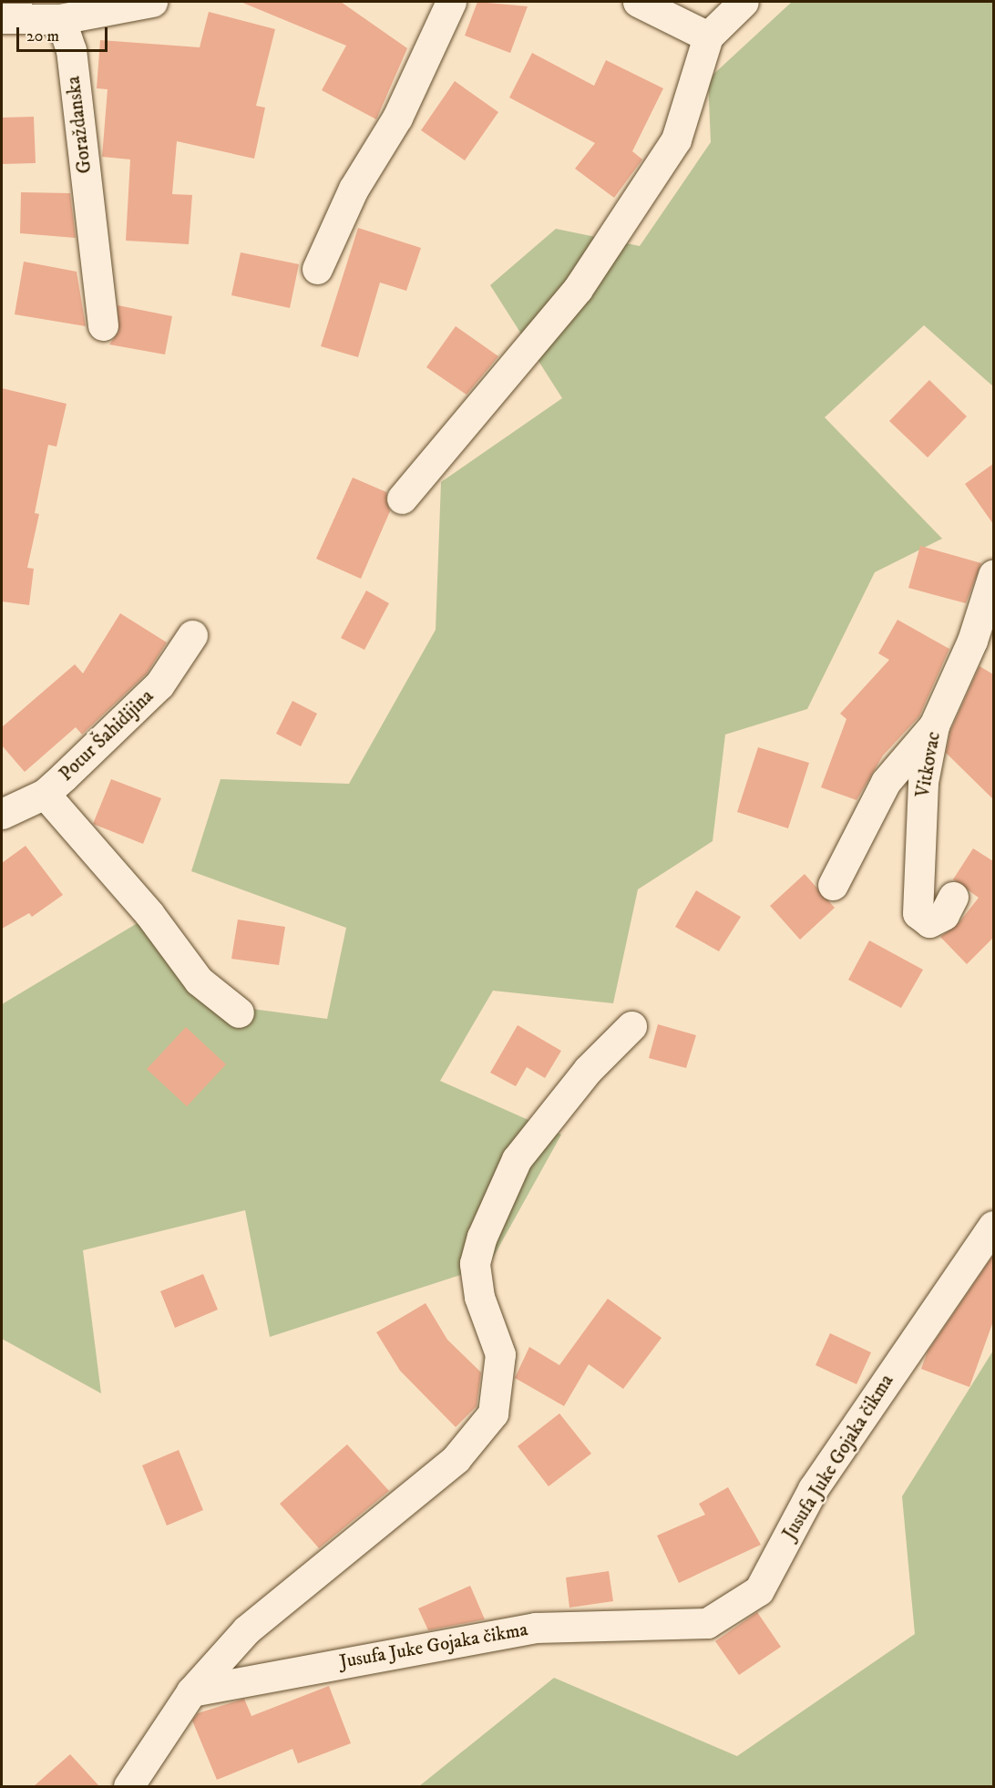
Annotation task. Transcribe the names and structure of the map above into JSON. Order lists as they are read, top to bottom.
{
  "streets": {
    "street": [
      "Goraždanska",
      "Potur Šahidijina",
      "Vitkovac",
      "Jusufa Juke Gojaka čikma"
    ]
  },
  "scale_bar": "20 m"
}
